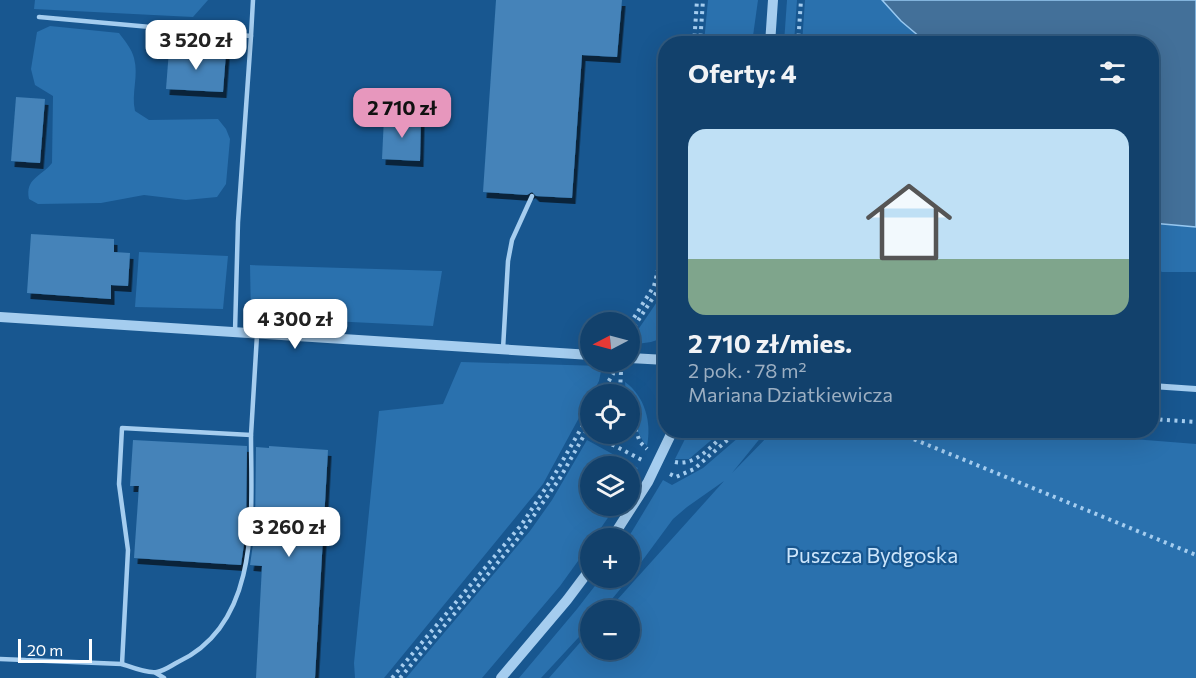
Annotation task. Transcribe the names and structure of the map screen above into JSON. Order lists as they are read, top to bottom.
{
  "parks": ["Puszcza Bydgoska"],
  "scale_bar": "20 m",
  "north": "left",
  "page": {
    "price": [
      "3 520 zł",
      "2 710 zł",
      "4 300 zł",
      "3 260 zł"
    ],
    "heading": "Oferty: 4",
    "list": [
      {
        "name": "2 710 zł/mies.",
        "note": "2 pok. · 78 m² · Mariana Dziatkiewicza"
      }
    ],
    "map_buttons": ["+", "−"],
    "scale": "20 m"
  }
}
